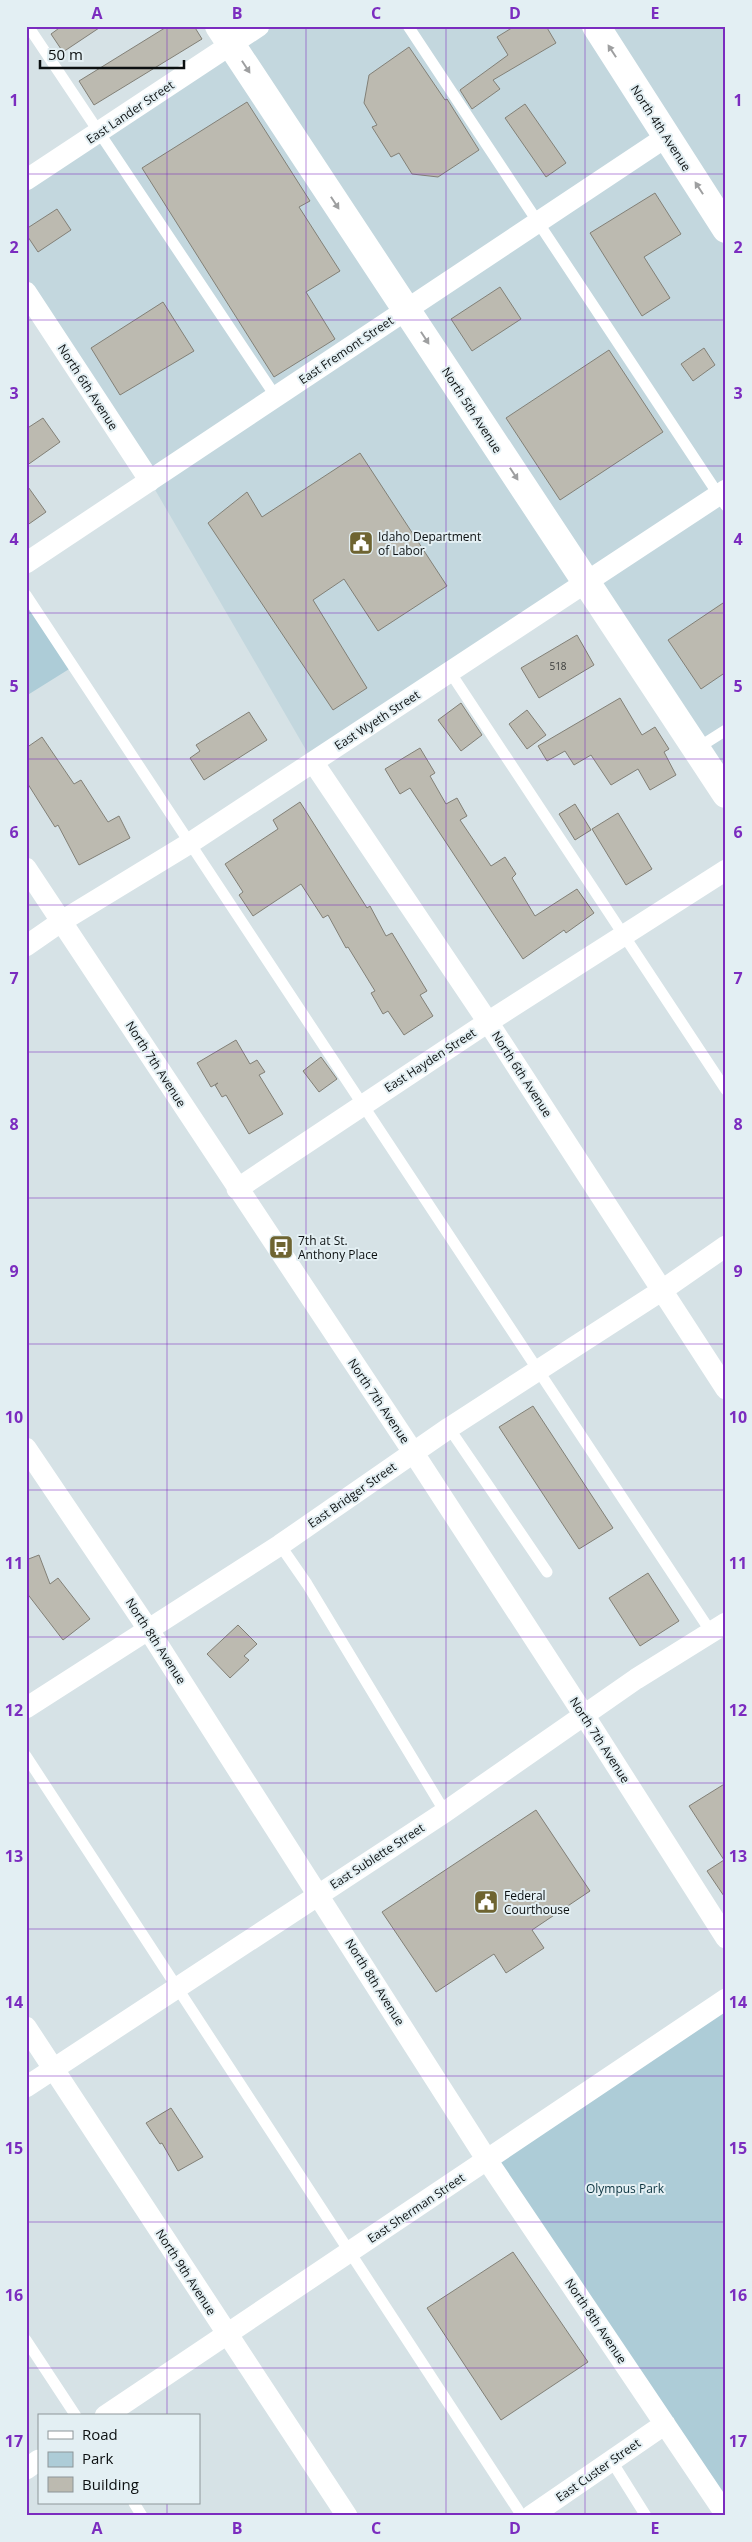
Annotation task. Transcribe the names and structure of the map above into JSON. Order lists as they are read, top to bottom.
{
  "streets": {
    "main road": ["North 4th Avenue", "North 5th Avenue"],
    "street": [
      "East Lander Street",
      "East Fremont Street",
      "North 6th Avenue",
      "East Wyeth Street",
      "East Hayden Street",
      "North 7th Avenue",
      "East Bridger Street",
      "North 8th Avenue",
      "East Sublette Street",
      "East Sherman Street",
      "North 9th Avenue",
      "East Custer Street"
    ]
  },
  "crossings": [
    ["East Lander Street", "North 5th Avenue"],
    ["North 4th Avenue", "East Fremont Street"],
    ["East Fremont Street", "North 6th Avenue"],
    ["East Fremont Street", "North 5th Avenue"],
    ["North 6th Avenue", "East Wyeth Street"],
    ["North 6th Avenue", "East Hayden Street"],
    ["North 6th Avenue", "East Bridger Street"],
    ["North 5th Avenue", "East Wyeth Street"],
    ["East Wyeth Street", "North 7th Avenue"],
    ["East Hayden Street", "North 7th Avenue"],
    ["North 7th Avenue", "East Bridger Street"],
    ["North 7th Avenue", "East Sublette Street"],
    ["East Bridger Street", "North 8th Avenue"],
    ["North 8th Avenue", "East Sublette Street"],
    ["North 8th Avenue", "East Sherman Street"],
    ["North 8th Avenue", "East Custer Street"],
    ["East Sublette Street", "North 9th Avenue"],
    ["East Sherman Street", "North 9th Avenue"]
  ],
  "one_way": ["North 4th Avenue", "North 5th Avenue"],
  "parks": ["Olympus Park"],
  "places": {
    "public building": ["Idaho Department of Labor", "Federal Courthouse"],
    "bus stop": ["7th at St. Anthony Place"]
  },
  "house_numbers": ["518"],
  "legend": ["Road", "Park", "Building"],
  "scale_bar": "50 m",
  "grid": {
    "columns": [
      "A",
      "B",
      "C",
      "D",
      "E"
    ],
    "rows": [
      "1",
      "2",
      "3",
      "4",
      "5",
      "6",
      "7",
      "8",
      "9",
      "10",
      "11",
      "12",
      "13",
      "14",
      "15",
      "16",
      "17"
    ]
  }
}
